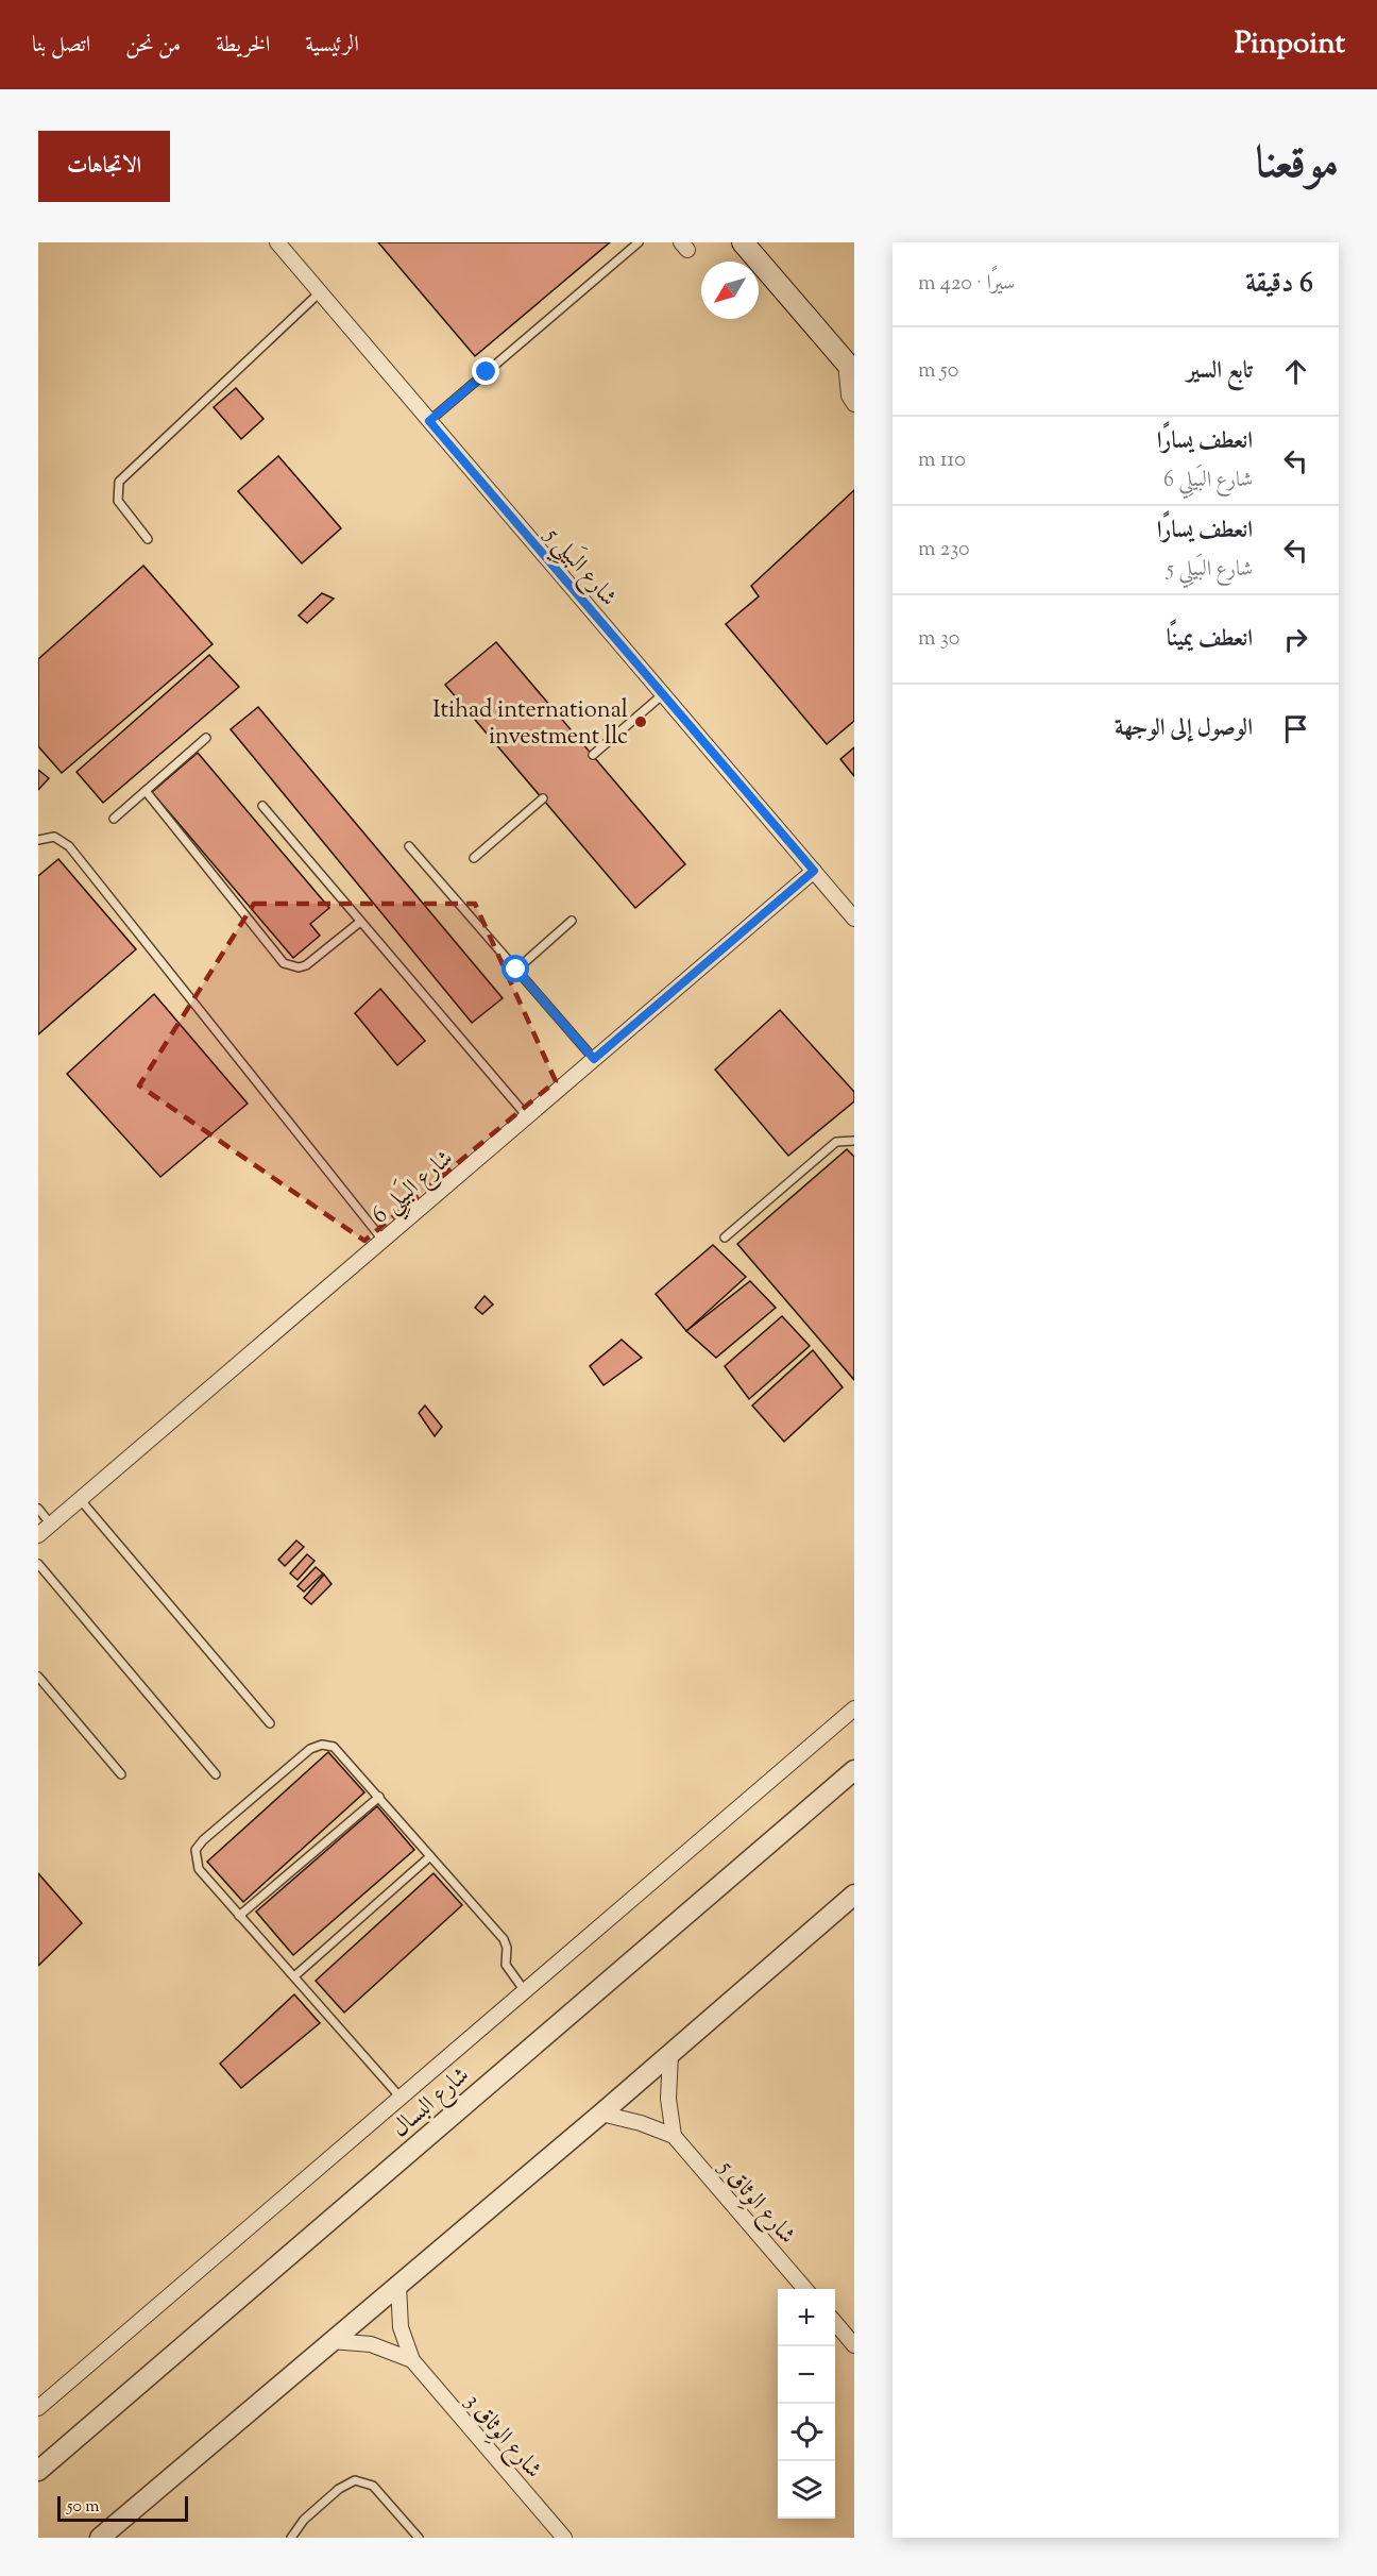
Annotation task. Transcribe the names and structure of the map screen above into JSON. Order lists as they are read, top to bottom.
{
  "streets": {
    "street": [
      "شارع البَيلِي 5",
      "شارع البَيلِي 6",
      "شارع البسال",
      "شارع الوِثاق 5",
      "شارع الوِثاق 3"
    ]
  },
  "crossings": [
    ["شارع البَيلِي 5", "شارع البَيلِي 6"]
  ],
  "places": ["Itihad international investment llc"],
  "scale_bar": "50 m",
  "north": "bottom left",
  "page": {
    "header": "Pinpoint",
    "nav": [
      "الرئيسية",
      "الخريطة",
      "من نحن",
      "اتصل بنا"
    ],
    "title": "موقعنا",
    "buttons": "الاتجاهات",
    "heading": ["6 دقيقة", "سيرًا · 420 m"],
    "list": [
      ["تابع السير", "50 m"],
      ["انعطف يسارًا", "شارع البَيلِي 6", "110 m"],
      ["انعطف يسارًا", "شارع البَيلِي 5", "230 m"],
      ["انعطف يمينًا", "30 m"],
      "الوصول إلى الوجهة"
    ],
    "map_buttons": ["+", "−"],
    "scale": "50 m"
  }
}
